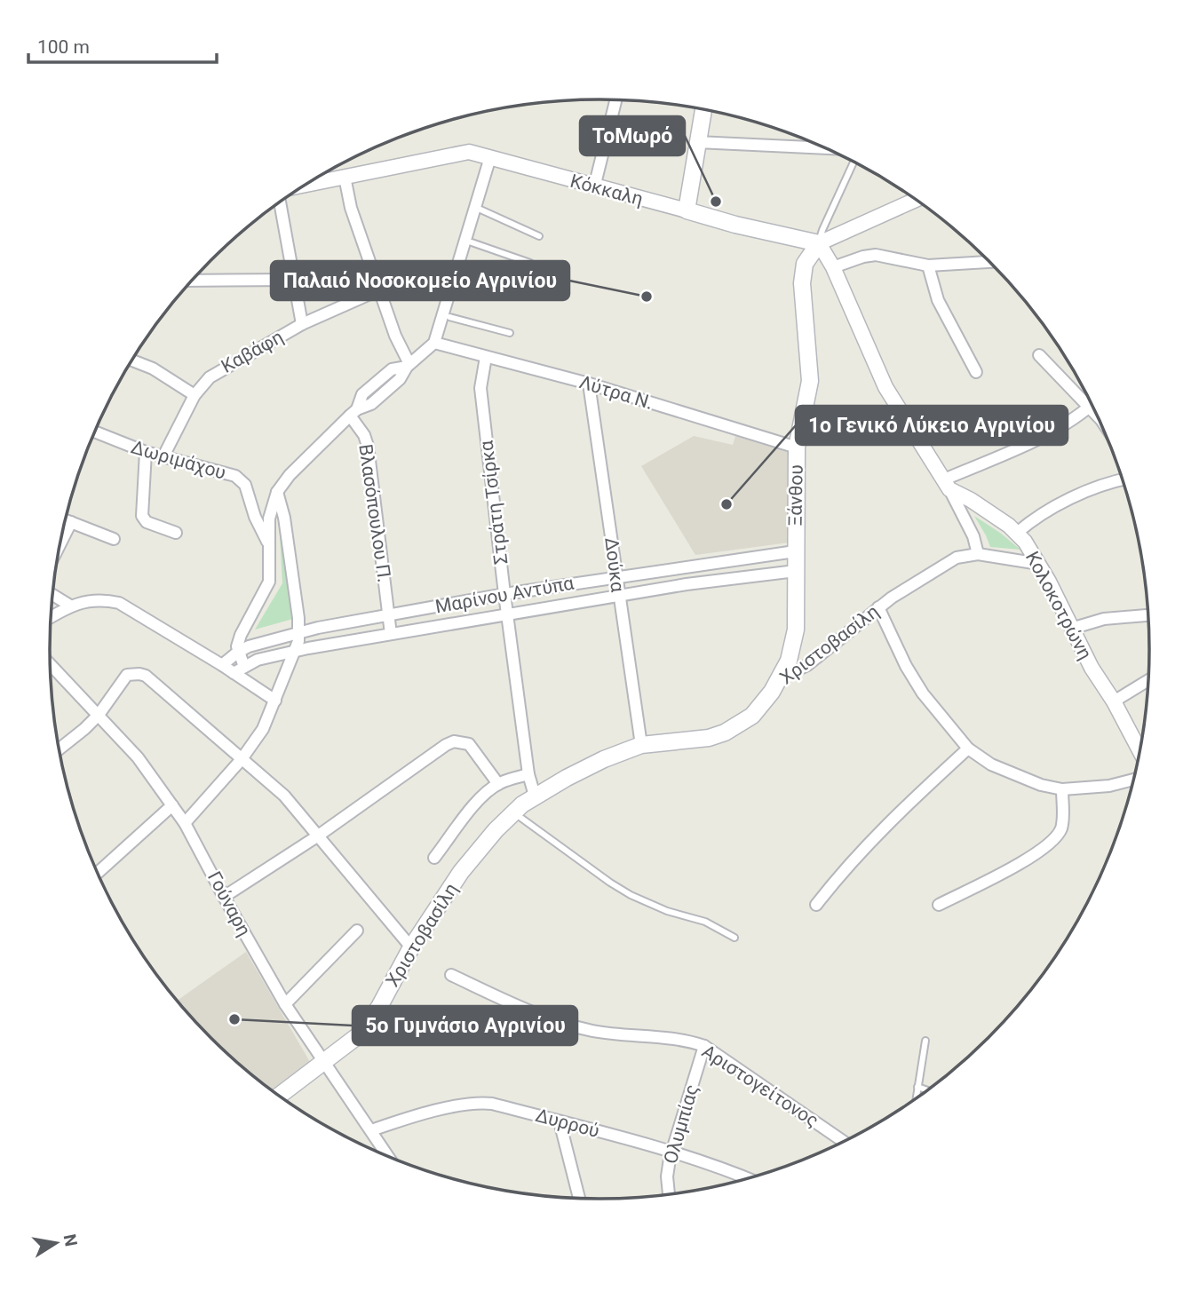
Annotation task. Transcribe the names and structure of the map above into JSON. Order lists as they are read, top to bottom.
{
  "streets": {
    "main road": ["Κόκκαλη", "Ξάνθου", "Χριστοβασίλη"],
    "street": [
      "Καβάφη",
      "Λύτρα Ν.",
      "Δωριμάχου",
      "Στράτη Τσίρκα",
      "Βλασόπουλου Π.",
      "Δούκα",
      "Μαρίνου Αντύπα",
      "Κολοκοτρώνη",
      "Γούναρη",
      "Αριστογείτονος",
      "Δυρρού",
      "Ολυμπίας"
    ]
  },
  "crossings": [
    ["Κόκκαλη", "Ξάνθου"],
    ["Κόκκαλη", "Κολοκοτρώνη"],
    ["Καβάφη", "Δωριμάχου"],
    ["Λύτρα Ν.", "Ξάνθου"],
    ["Λύτρα Ν.", "Στράτη Τσίρκα"],
    ["Λύτρα Ν.", "Δούκα"],
    ["Ξάνθου", "Μαρίνου Αντύπα"],
    ["Ξάνθου", "Κολοκοτρώνη"],
    ["Ξάνθου", "Χριστοβασίλη"],
    ["Στράτη Τσίρκα", "Μαρίνου Αντύπα"],
    ["Στράτη Τσίρκα", "Χριστοβασίλη"],
    ["Βλασόπουλου Π.", "Μαρίνου Αντύπα"],
    ["Δούκα", "Μαρίνου Αντύπα"],
    ["Δούκα", "Χριστοβασίλη"],
    ["Κολοκοτρώνη", "Χριστοβασίλη"],
    ["Χριστοβασίλη", "Γούναρη"],
    ["Γούναρη", "Δυρρού"],
    ["Αριστογείτονος", "Ολυμπίας"],
    ["Δυρρού", "Ολυμπίας"]
  ],
  "places": [
    "ΤοΜωρό",
    "Παλαιό Νοσοκομείο Αγρινίου",
    "1ο Γενικό Λύκειο Αγρινίου",
    "5ο Γυμνάσιο Αγρινίου"
  ],
  "scale_bar": "100 m",
  "north": "right"
}
